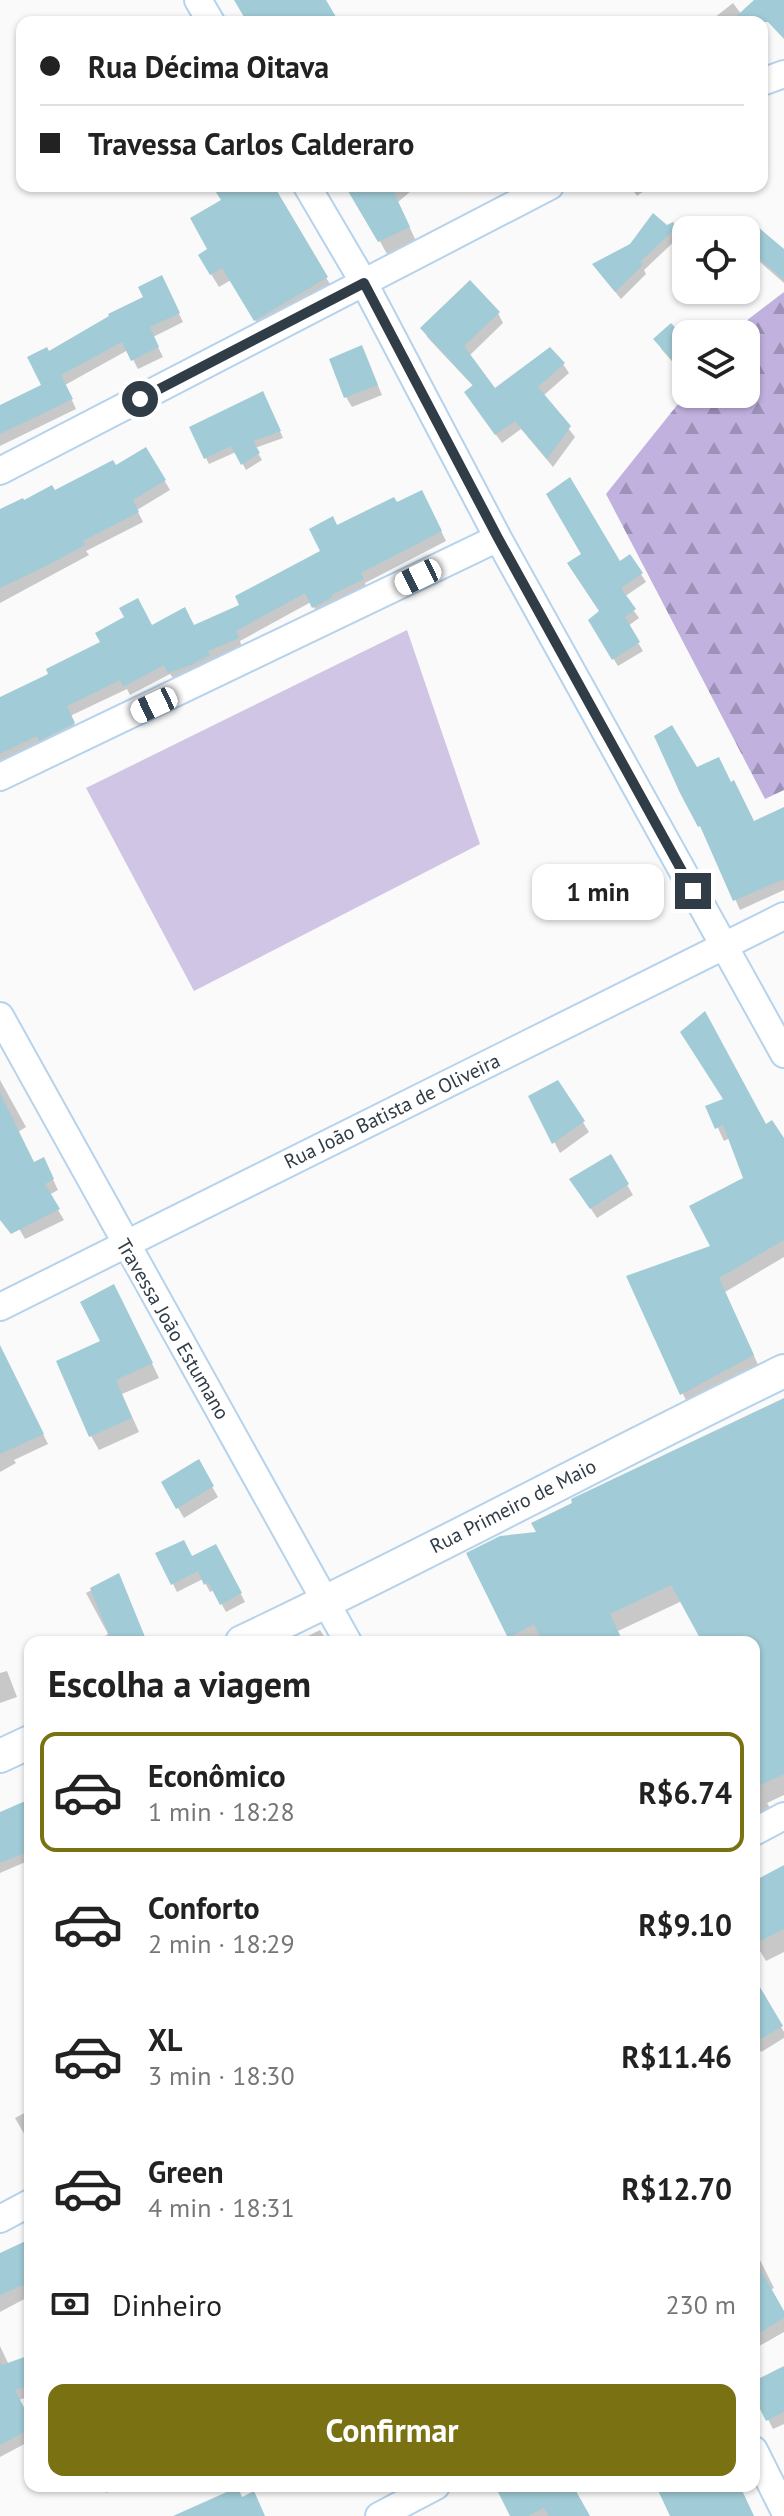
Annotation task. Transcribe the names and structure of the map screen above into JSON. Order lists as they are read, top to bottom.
{
  "streets": {
    "street": ["Rua João Batista de Oliveira", "Travessa João Estumano", "Rua Primeiro de Maio"]
  },
  "crossings": [
    ["Rua João Batista de Oliveira", "Travessa João Estumano"],
    ["Travessa João Estumano", "Rua Primeiro de Maio"]
  ],
  "page": {
    "banner": ["Rua Décima Oitava", "Travessa Carlos Calderaro"],
    "bubble": "1 min",
    "heading": "Escolha a viagem",
    "list": [
      {
        "name": "Econômico",
        "note": "1 min · 18:28",
        "value": "R$6.74"
      },
      {
        "name": "Conforto",
        "note": "2 min · 18:29",
        "value": "R$9.10"
      },
      {
        "name": "XL",
        "note": "3 min · 18:30",
        "value": "R$11.46"
      },
      {
        "name": "Green",
        "note": "4 min · 18:31",
        "value": "R$12.70"
      }
    ],
    "pay": ["Dinheiro", "230 m"],
    "buttons": "Confirmar"
  }
}
